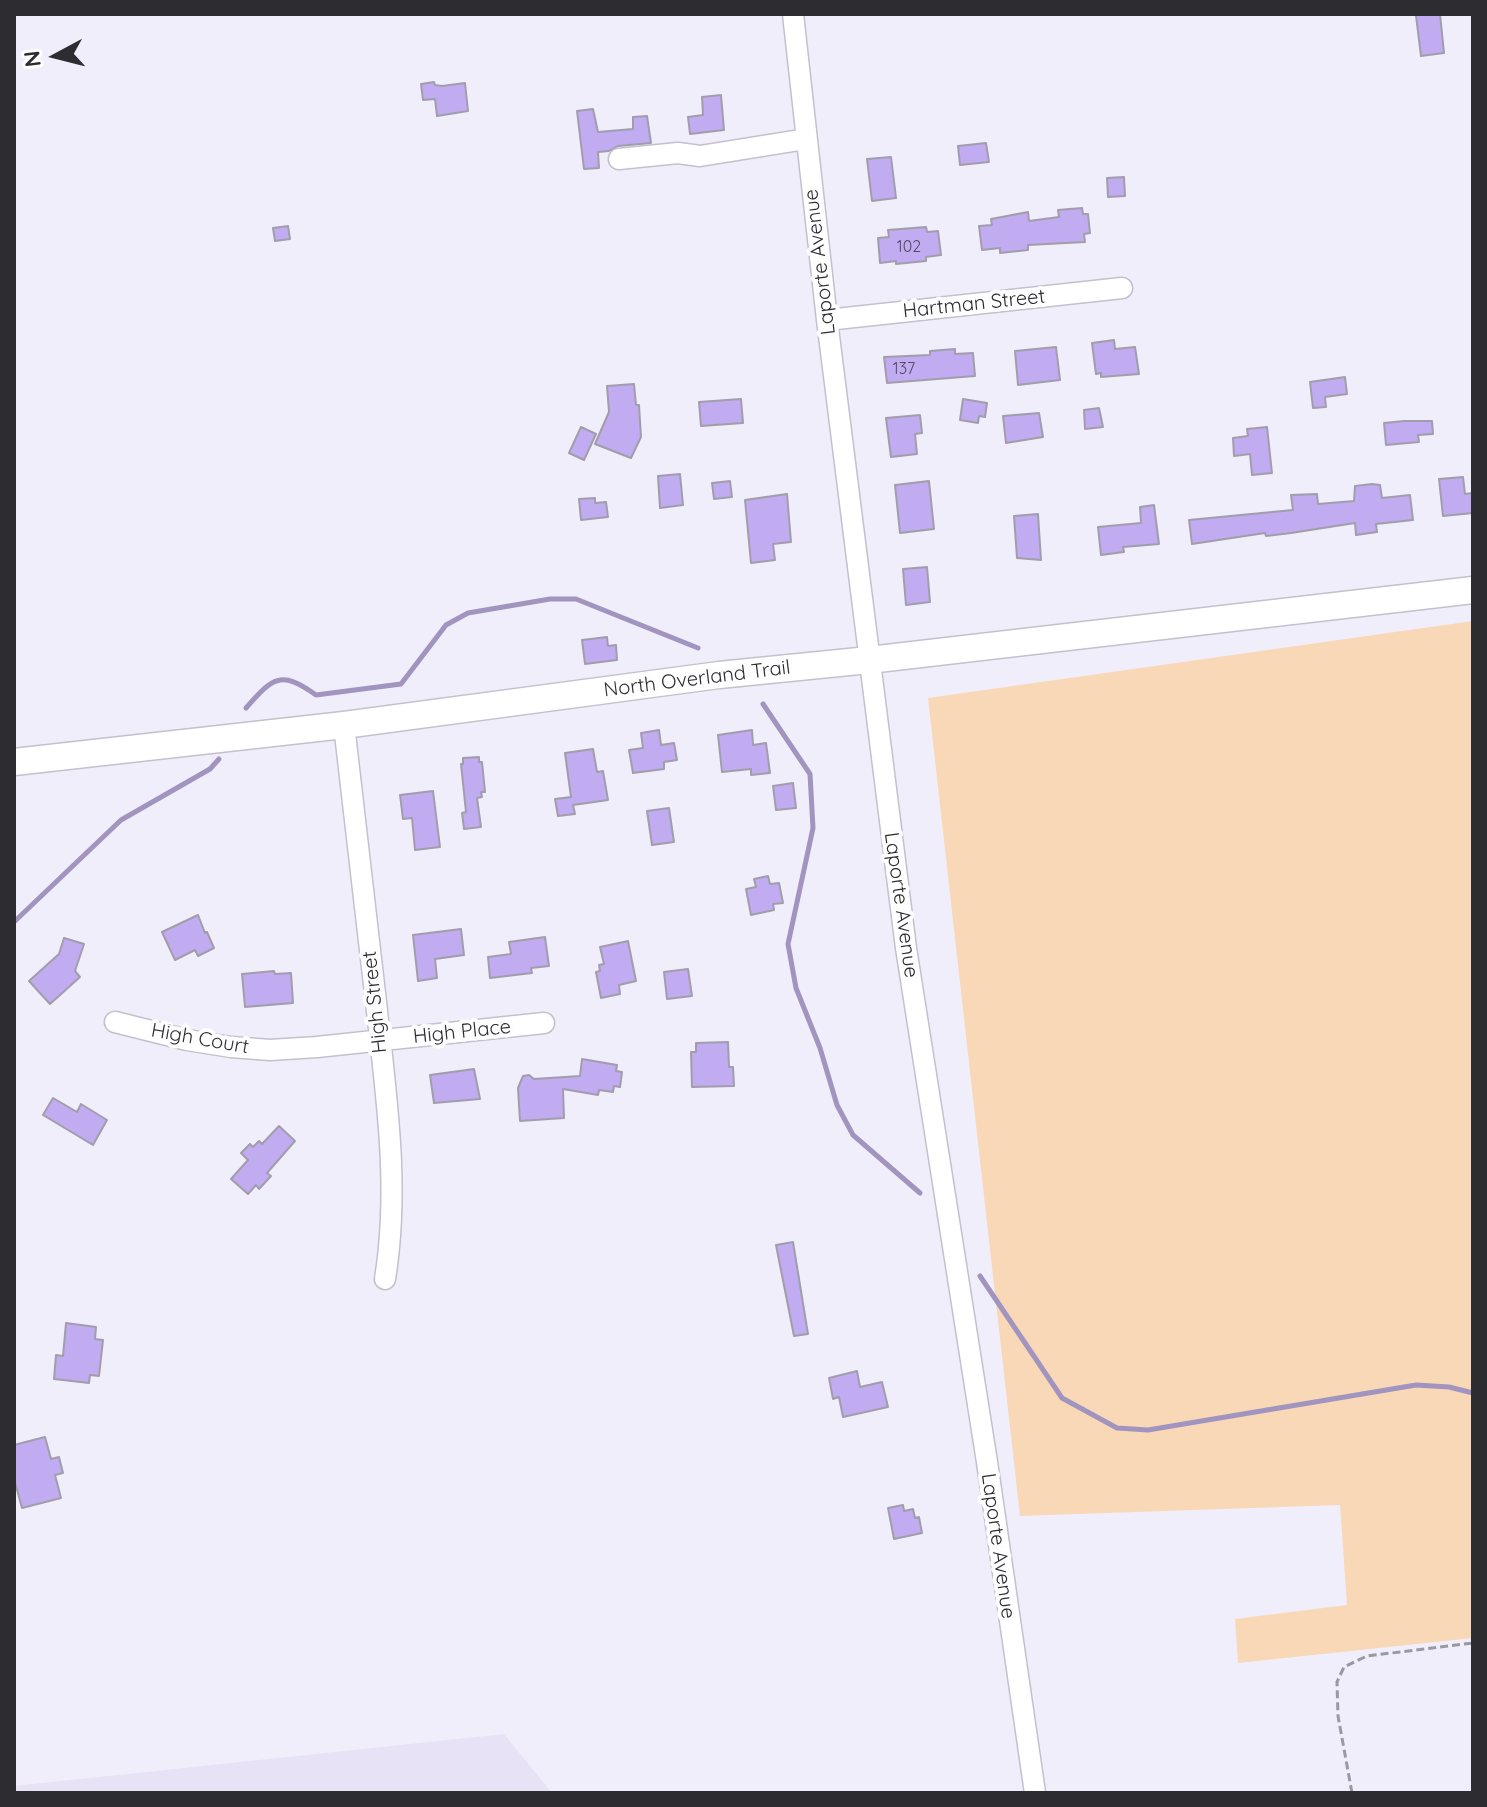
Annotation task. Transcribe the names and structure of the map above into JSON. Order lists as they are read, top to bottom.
{
  "streets": {
    "main road": ["North Overland Trail"],
    "street": [
      "Laporte Avenue",
      "Hartman Street",
      "High Street",
      "High Place",
      "High Court"
    ]
  },
  "crossings": [
    ["Laporte Avenue", "Hartman Street"],
    ["Laporte Avenue", "North Overland Trail"],
    ["North Overland Trail", "High Street"],
    ["High Street", "High Place"],
    ["High Street", "High Court"],
    ["High Place", "High Court"]
  ],
  "house_numbers": ["102", "137"],
  "north": "left"
}
